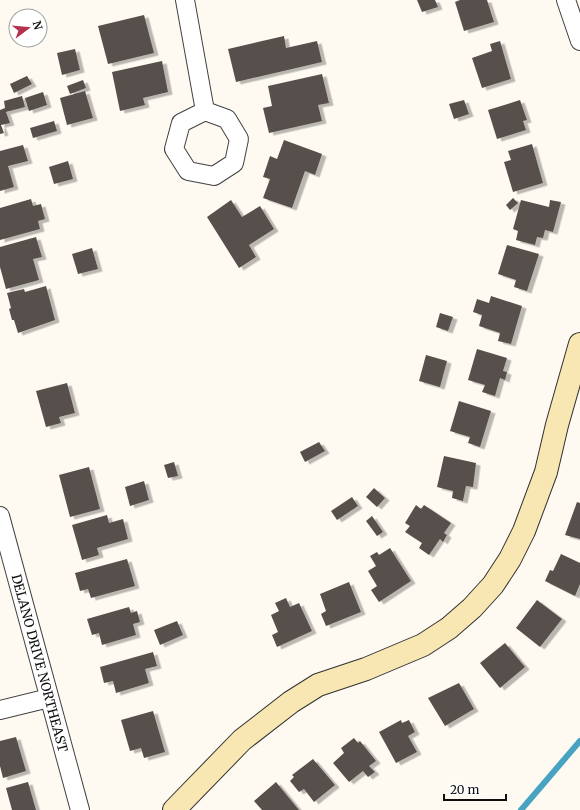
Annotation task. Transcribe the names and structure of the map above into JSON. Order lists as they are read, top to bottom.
{
  "streets": {
    "street": ["DELANO DRIVE NORTHEAST"]
  },
  "scale_bar": "20 m",
  "north": "right"
}
